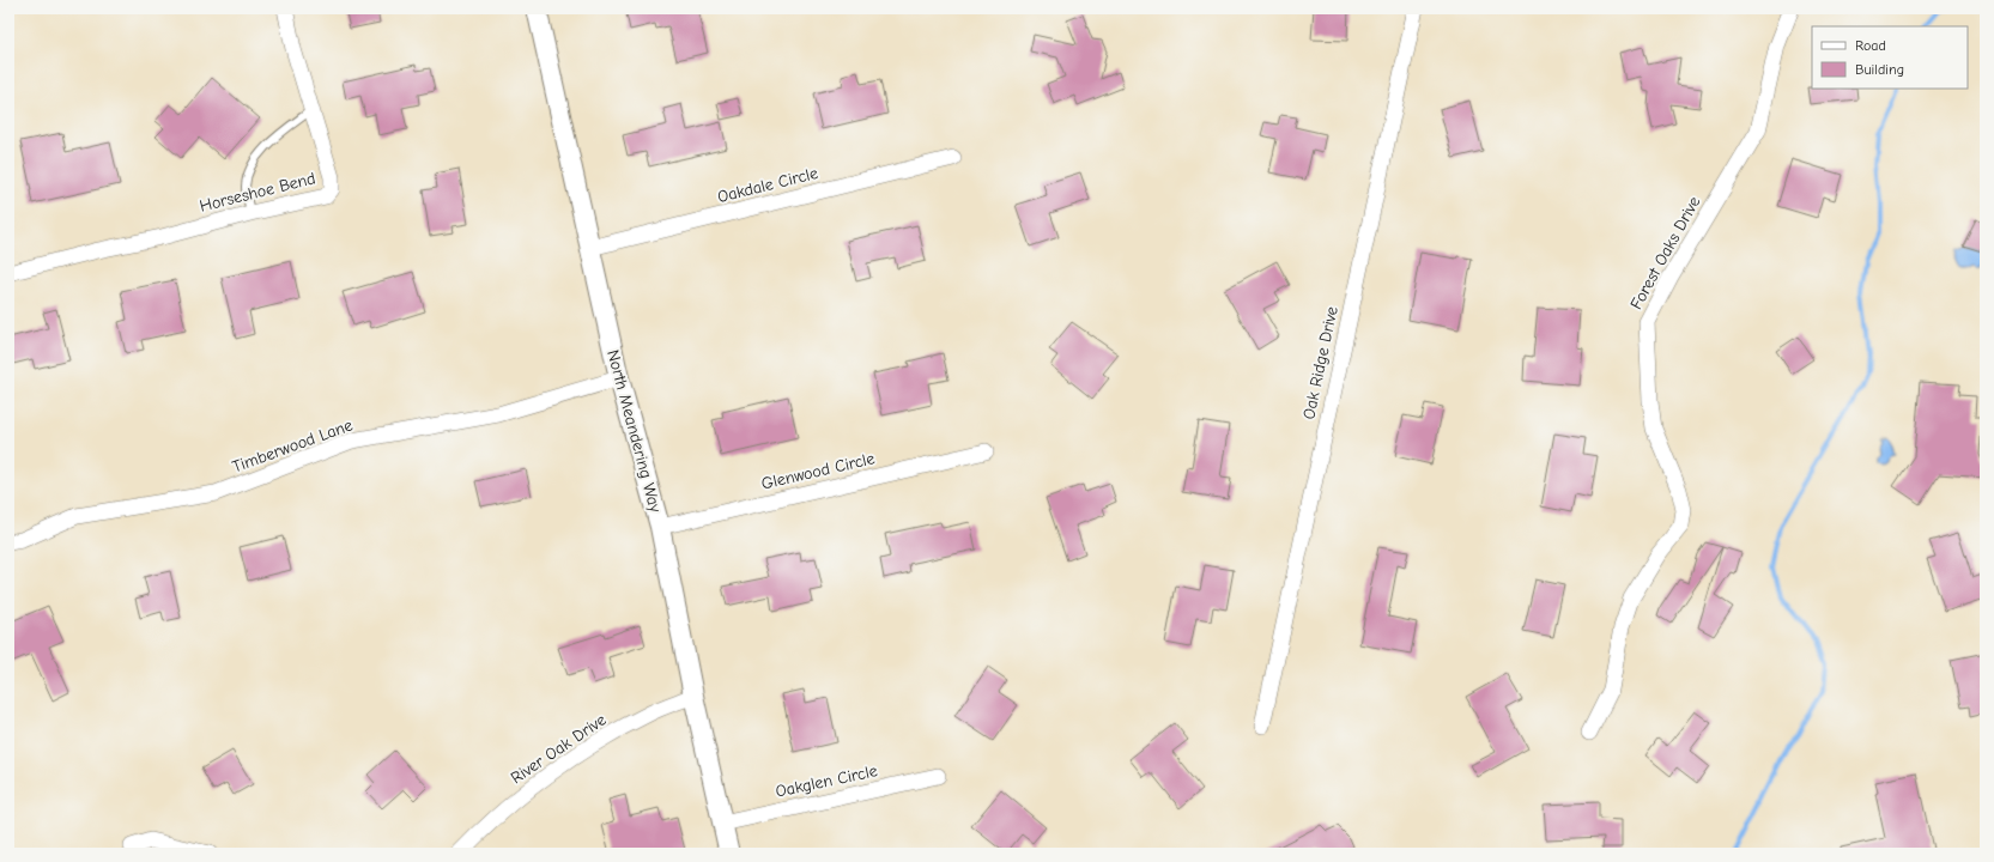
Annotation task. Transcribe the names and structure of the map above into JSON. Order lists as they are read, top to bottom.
{
  "streets": {
    "street": [
      "Oakdale Circle",
      "Horseshoe Bend",
      "Forest Oaks Drive",
      "Oak Ridge Drive",
      "North Meandering Way",
      "Timberwood Lane",
      "Glenwood Circle",
      "River Oak Drive",
      "Oakglen Circle"
    ]
  },
  "crossings": [
    ["Oakdale Circle", "North Meandering Way"],
    ["North Meandering Way", "Timberwood Lane"],
    ["North Meandering Way", "Glenwood Circle"],
    ["North Meandering Way", "River Oak Drive"],
    ["North Meandering Way", "Oakglen Circle"]
  ],
  "legend": ["Road", "Building"]
}
